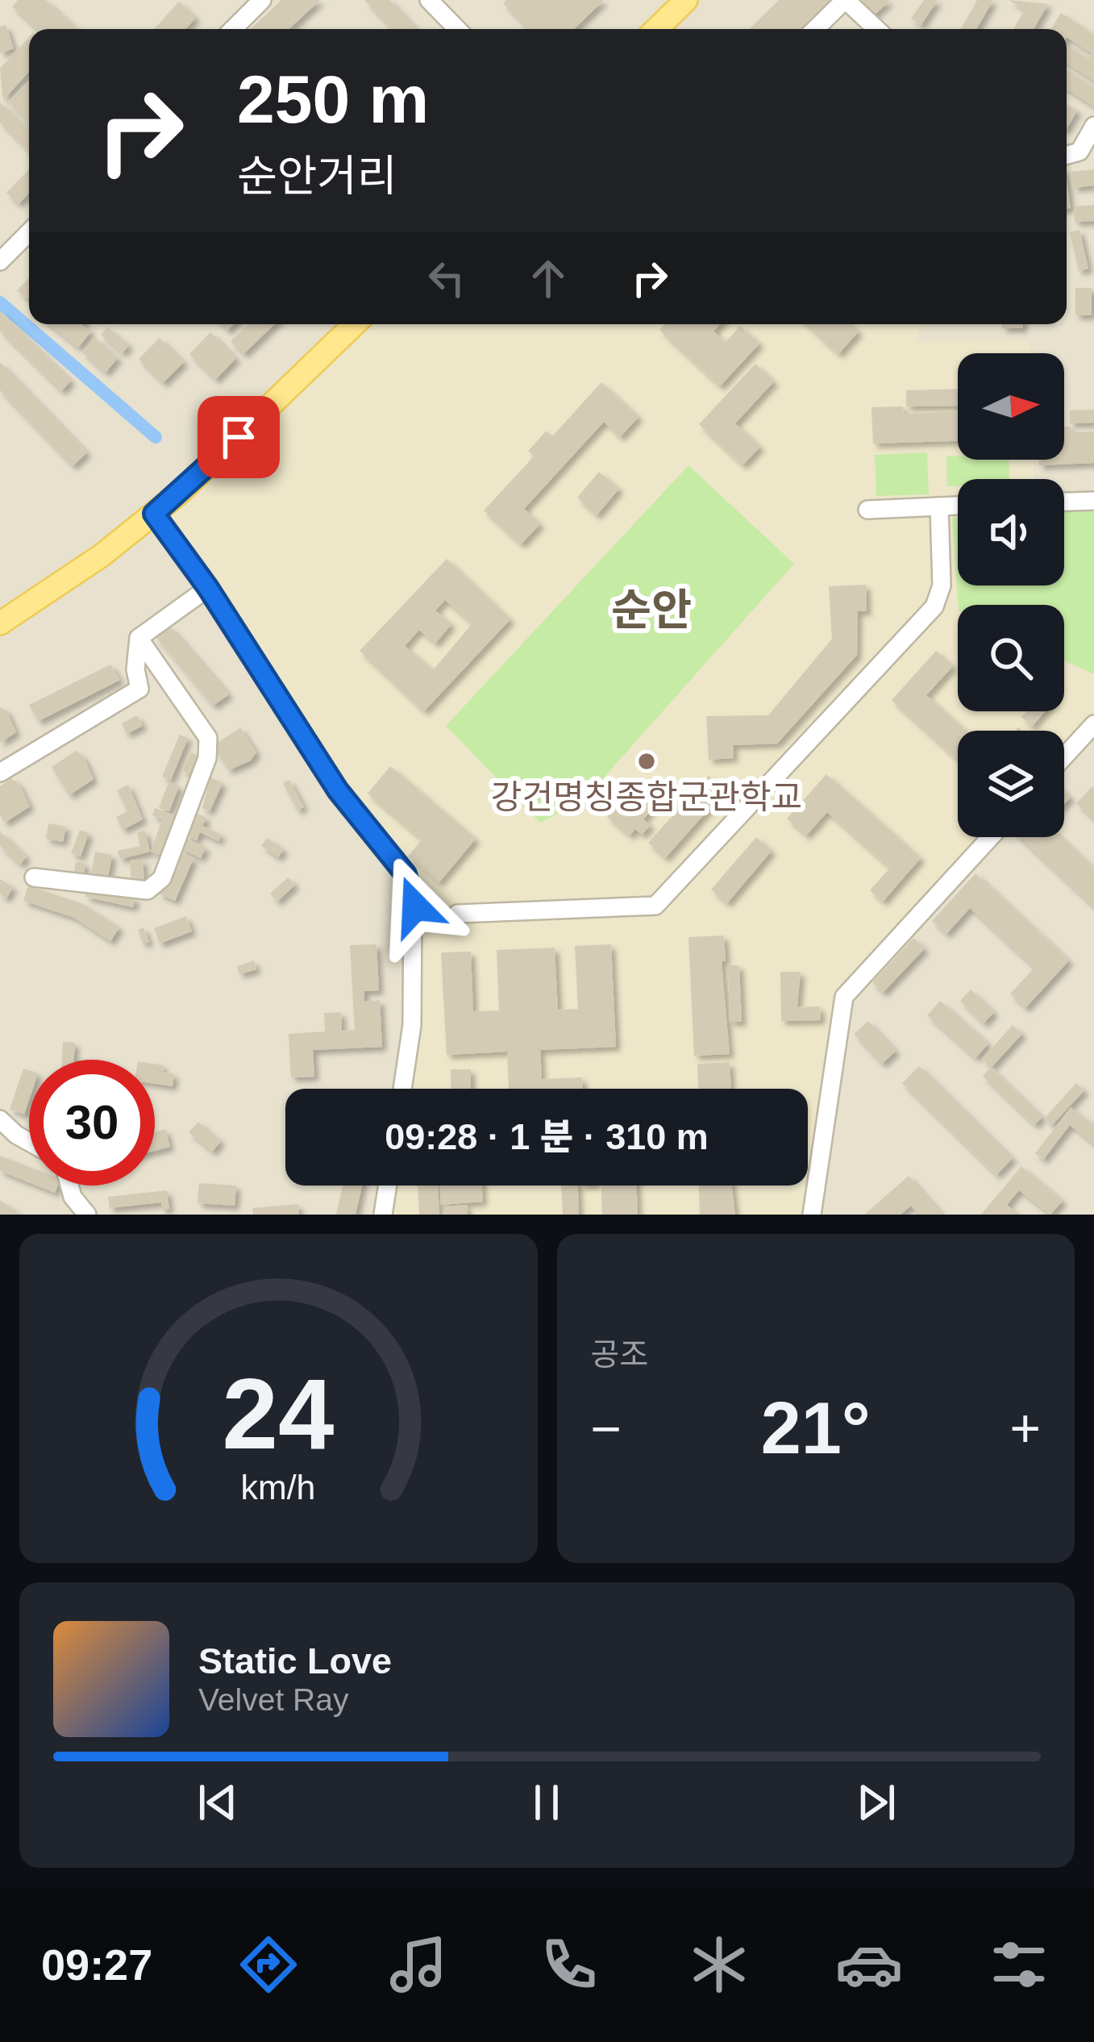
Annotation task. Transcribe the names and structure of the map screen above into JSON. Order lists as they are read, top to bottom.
{
  "districts": ["순안"],
  "places": ["강건명칭종합군관학교"],
  "north": "right",
  "page": {
    "turn": ["250 m", "순안거리"],
    "limit": "30",
    "trip": "09:28 · 1 분 · 310 m",
    "tile": "공조",
    "heat": ["−", "21°", "+"],
    "song": ["Static Love", "Velvet Ray"],
    "tabs": "09:27",
    "gauge": ["24", "km/h"]
  }
}
